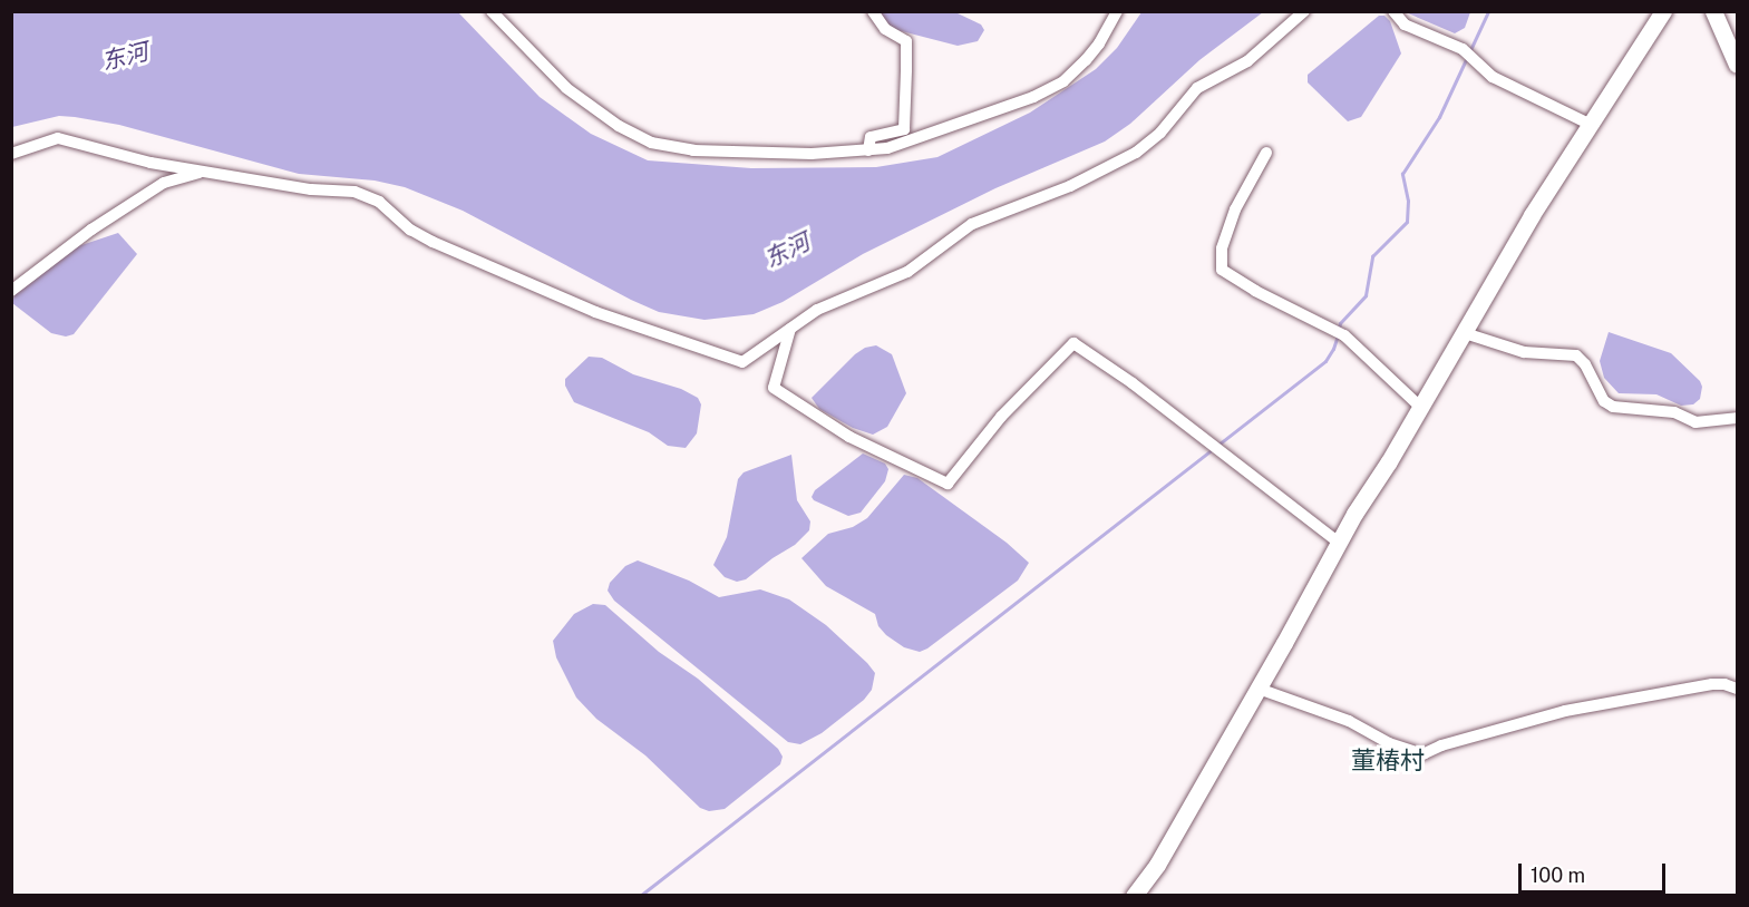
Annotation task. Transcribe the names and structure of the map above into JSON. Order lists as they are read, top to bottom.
{
  "districts": ["董椿村"],
  "water": ["东河"],
  "scale_bar": "100 m"
}
